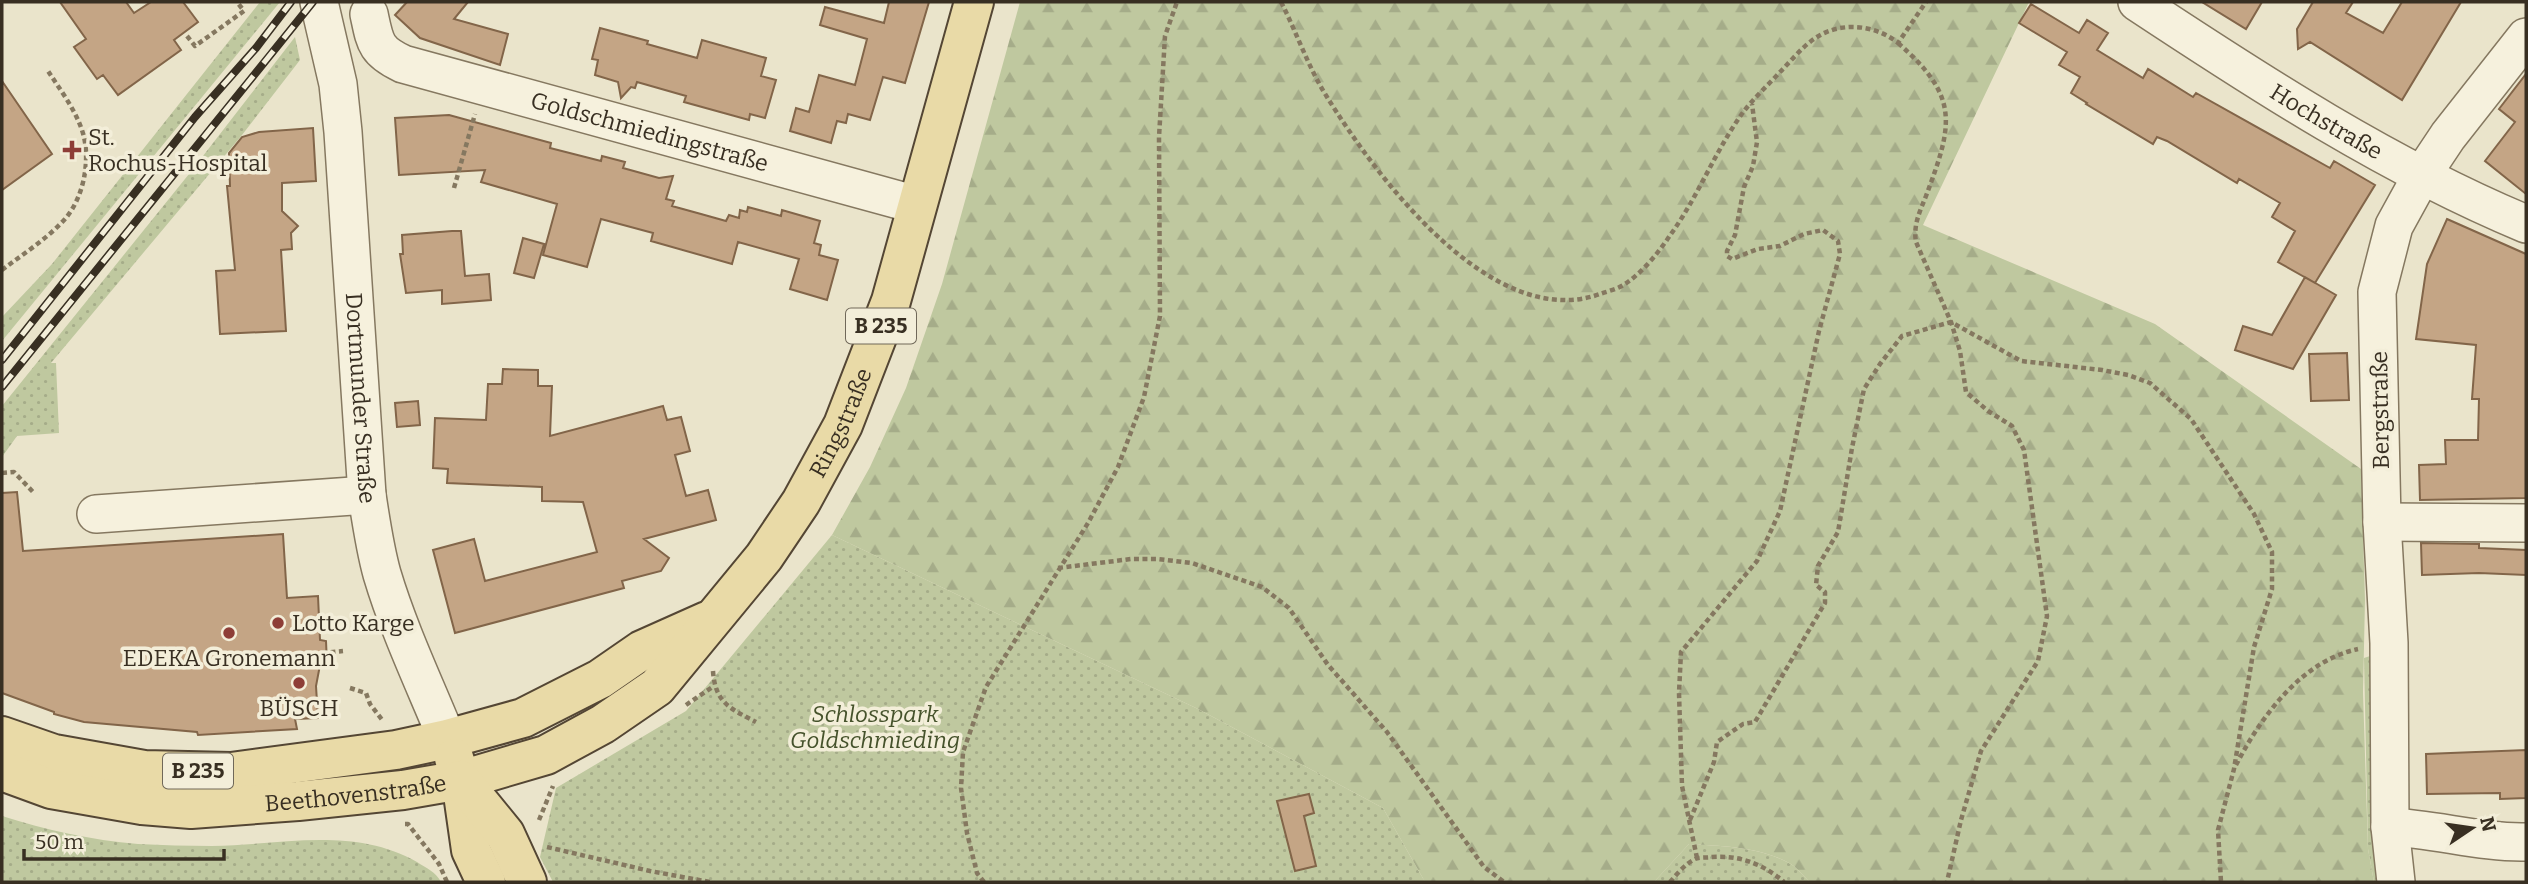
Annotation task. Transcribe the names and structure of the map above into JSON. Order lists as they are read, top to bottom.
{
  "streets": {
    "main road": [
      "B 235",
      "Dortmunder Straße",
      "Ringstraße",
      "Beethovenstraße"
    ],
    "street": ["Hochstraße", "Goldschmiedingstraße", "Bergstraße"]
  },
  "crossings": [
    ["Hochstraße", "Bergstraße"],
    ["Goldschmiedingstraße", "Ringstraße"],
    ["Dortmunder Straße", "Ringstraße"],
    ["Dortmunder Straße", "Beethovenstraße"],
    ["Ringstraße", "Beethovenstraße"]
  ],
  "parks": ["Schlosspark Goldschmieding"],
  "places": {
    "health": ["St. Rochus-Hospital"],
    "other": ["Lotto Karge", "EDEKA Gronemann", "BÜSCH"]
  },
  "scale_bar": "50 m",
  "north": "right"
}
